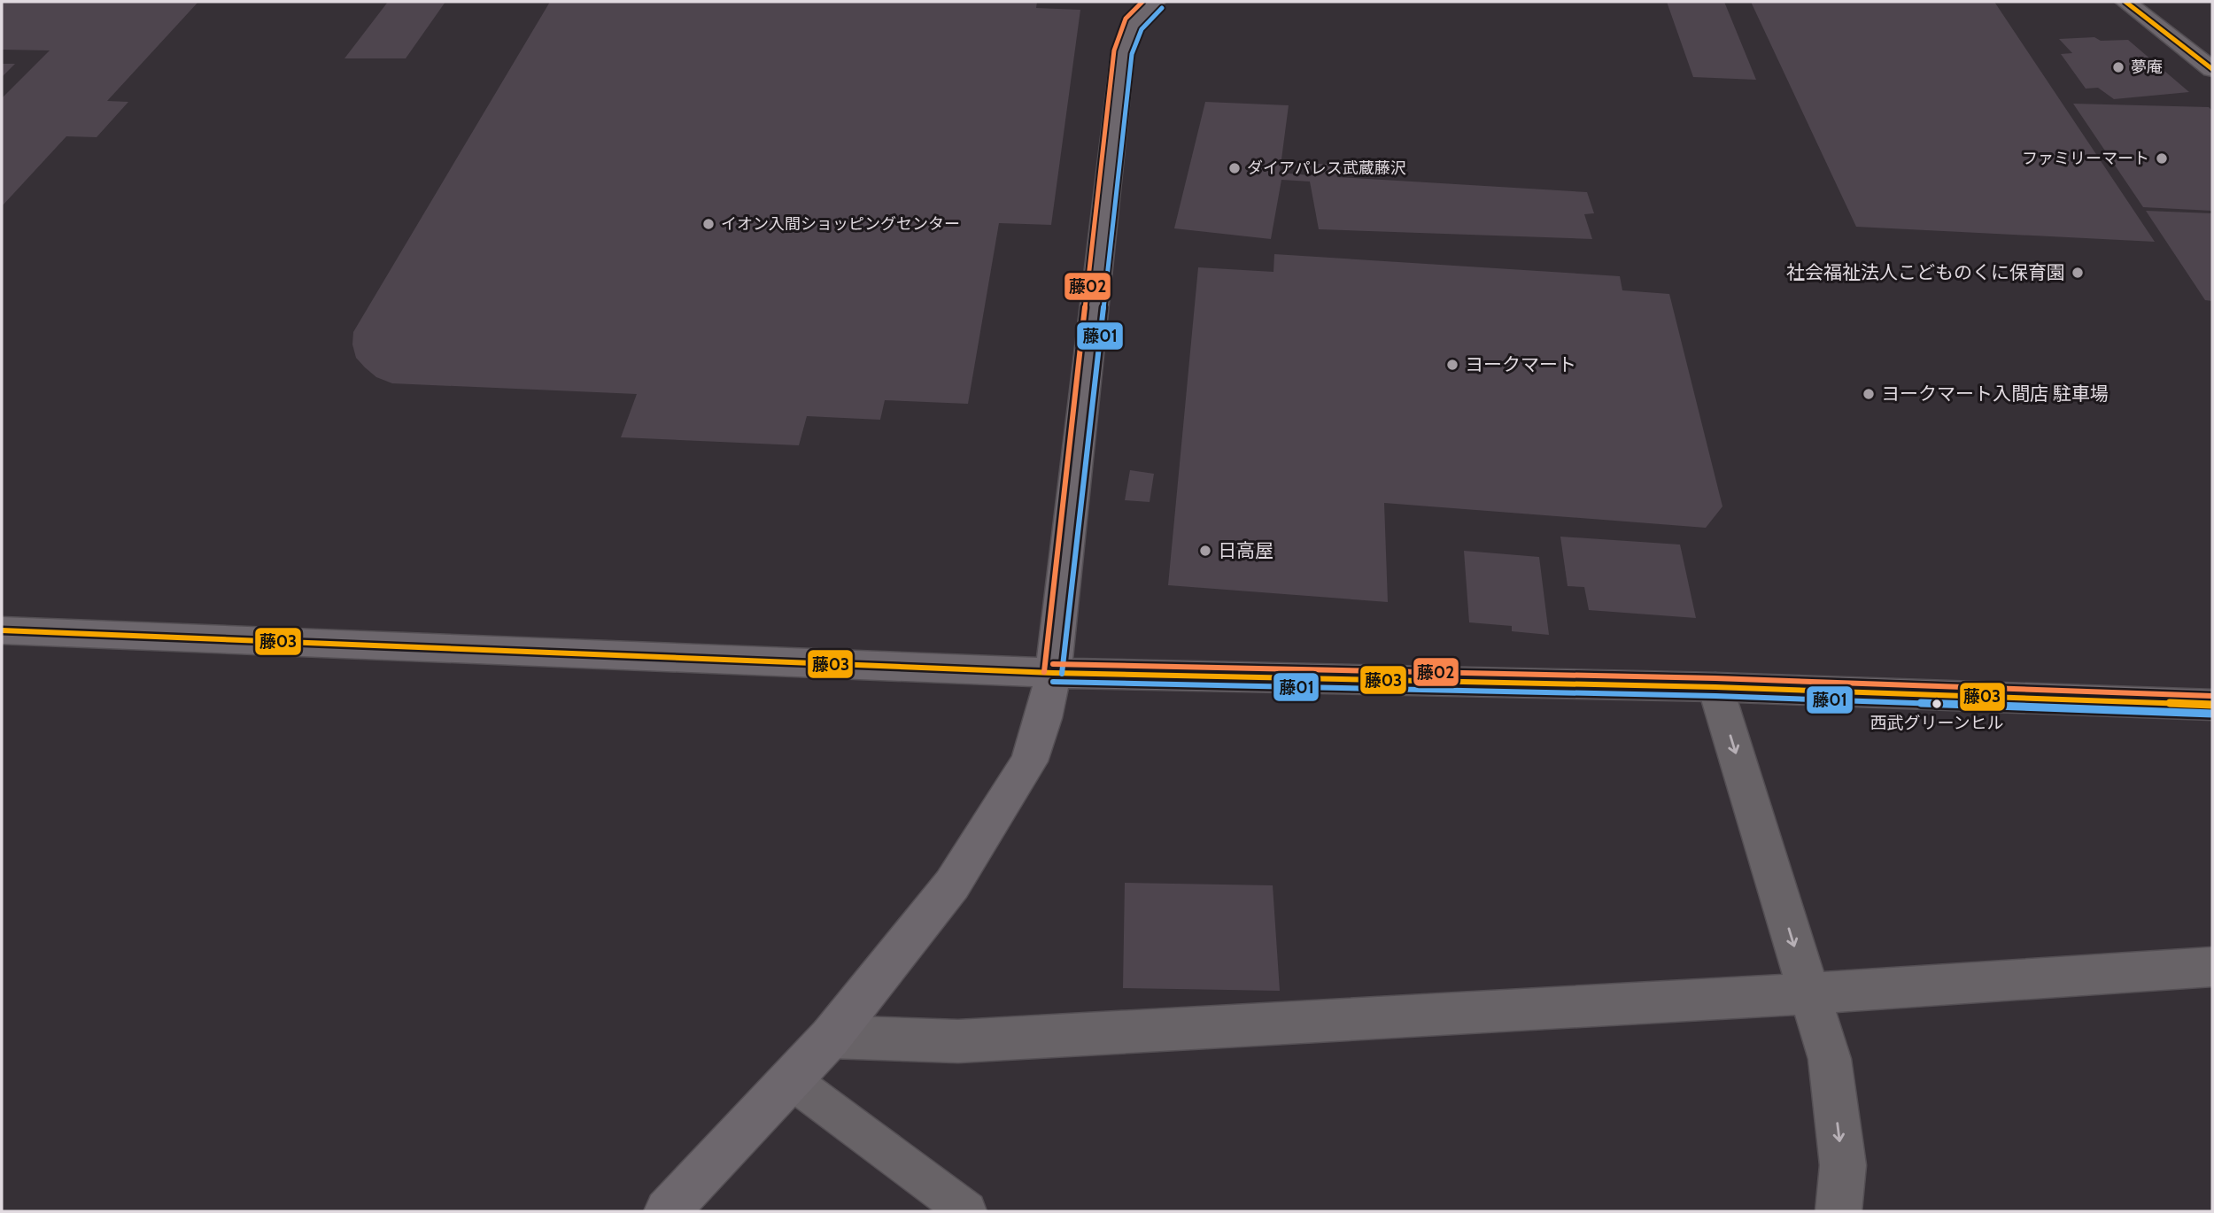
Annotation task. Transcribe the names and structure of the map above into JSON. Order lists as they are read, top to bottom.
{
  "places": [
    "夢庵",
    "ファミリーマート",
    "ダイアパレス武蔵藤沢",
    "イオン入間ショッピングセンター",
    "社会福祉法人こどものくに保育園",
    "ヨークマート",
    "ヨークマート入間店 駐車場",
    "日高屋",
    "西武グリーンヒル"
  ],
  "lines": ["transit line 藤03", "transit line 藤02", "transit line 藤01"]
}
